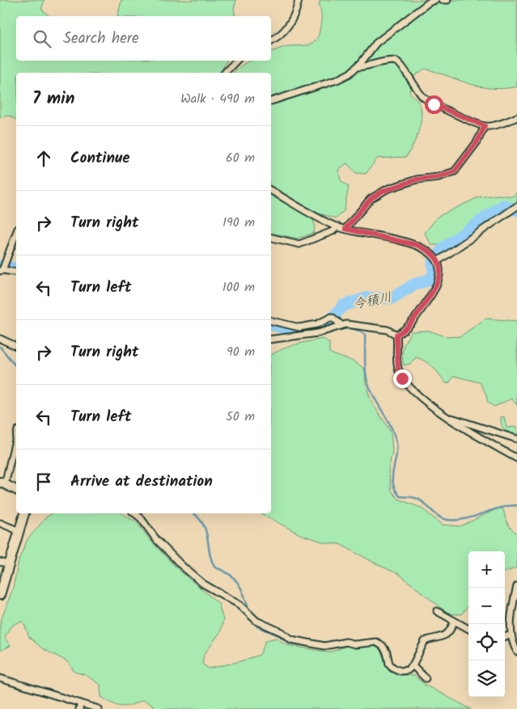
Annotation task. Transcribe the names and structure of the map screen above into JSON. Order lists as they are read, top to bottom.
{
  "water": ["今積川"],
  "page": {
    "search": "Search here",
    "heading": ["7 min", "Walk · 490 m"],
    "list": [
      ["Continue", "60 m"],
      ["Turn right", "190 m"],
      ["Turn left", "100 m"],
      ["Turn right", "90 m"],
      ["Turn left", "50 m"],
      "Arrive at destination"
    ],
    "map_buttons": ["+", "−"]
  }
}
